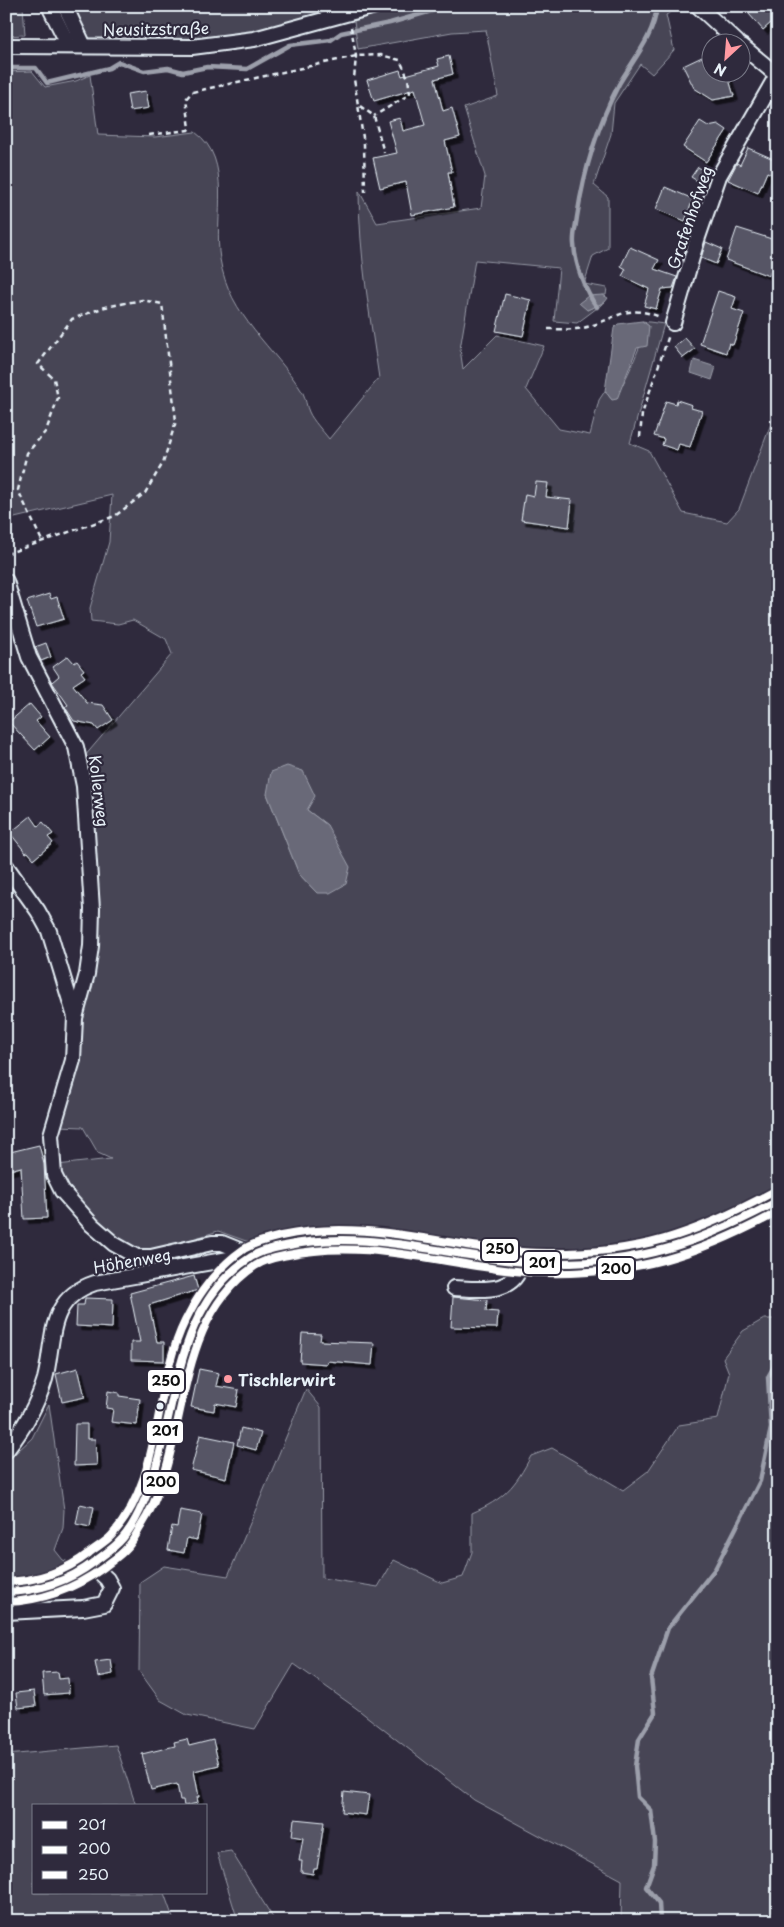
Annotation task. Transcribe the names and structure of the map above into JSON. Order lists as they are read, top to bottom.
{
  "streets": {
    "street": [
      "Neusitzstraße",
      "Grafenhofweg",
      "Kollerweg",
      "Höhenweg"
    ]
  },
  "crossings": [
    ["Kollerweg", "Höhenweg"]
  ],
  "places": ["Tischlerwirt"],
  "lines": ["transit line 250", "transit line 201", "transit line 200"],
  "legend": ["201", "200", "250"],
  "north": "bottom left"
}
